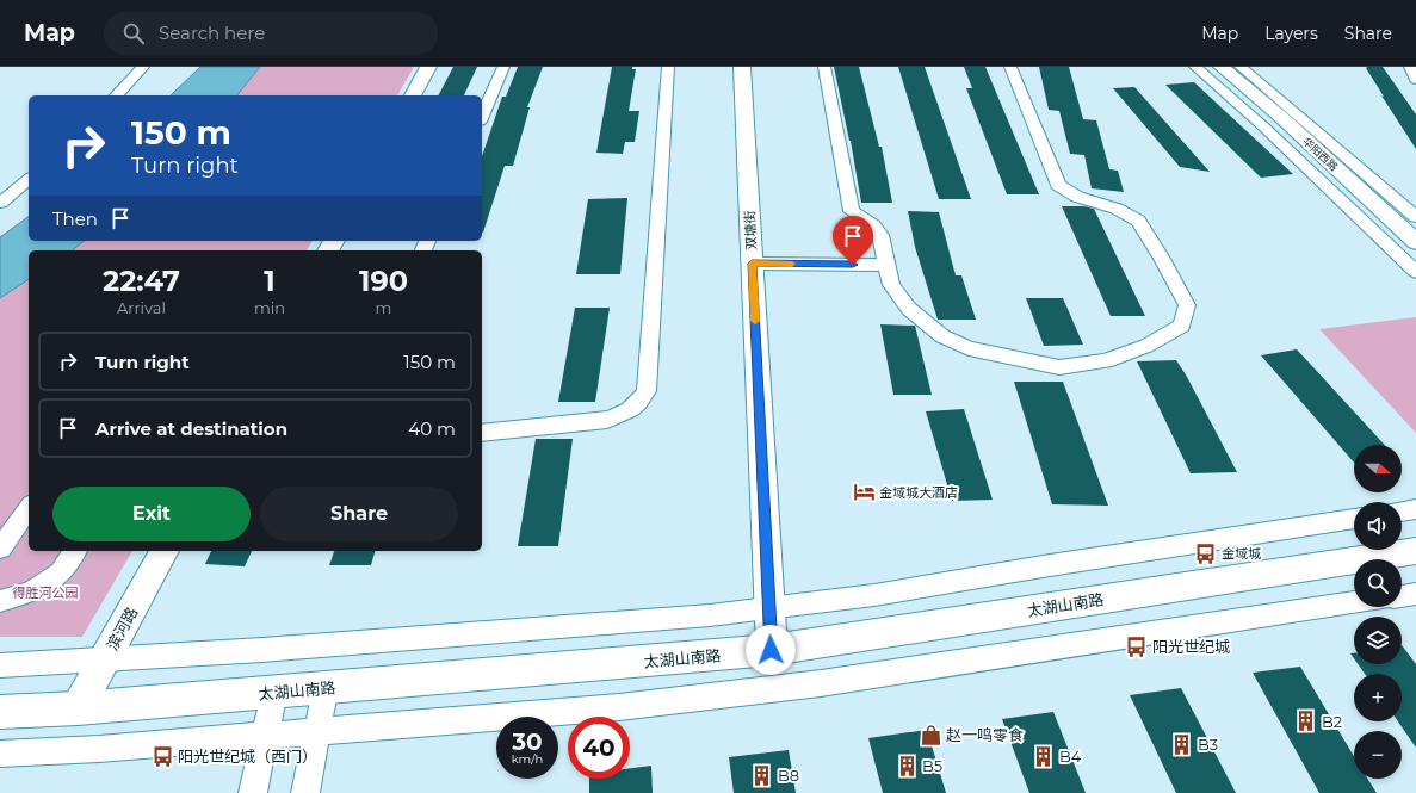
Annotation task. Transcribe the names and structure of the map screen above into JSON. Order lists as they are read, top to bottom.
{
  "streets": {
    "main road": [
      "华阳西路",
      "双塘街",
      "太湖山南路",
      "滨河路"
    ]
  },
  "crossings": [
    ["双塘街", "太湖山南路"],
    ["太湖山南路", "滨河路"]
  ],
  "parks": ["得胜河公园"],
  "places": {
    "hotel": ["金域城大酒店"],
    "bus stop": ["金域城", "阳光世纪城", "阳光世纪城（西门）"],
    "building": [
      "B2",
      "B3",
      "B4",
      "B5",
      "B8"
    ],
    "shop": ["赵一鸣零食"]
  },
  "north": "right",
  "page": {
    "header": "Map",
    "search": "Search here",
    "nav": ["Map", "Layers", "Share"],
    "turn": ["150 m", "Turn right"],
    "then": "Then",
    "eta": [
      "22:47",
      "Arrival",
      "1",
      "min",
      "190",
      "m"
    ],
    "list": [
      {
        "name": "Turn right",
        "value": "150 m"
      },
      {
        "name": "Arrive at destination",
        "value": "40 m"
      }
    ],
    "map_buttons": ["+", "−"],
    "buttons": ["Exit", "Share"],
    "speed": "30 km/h",
    "limit": "40"
  }
}
